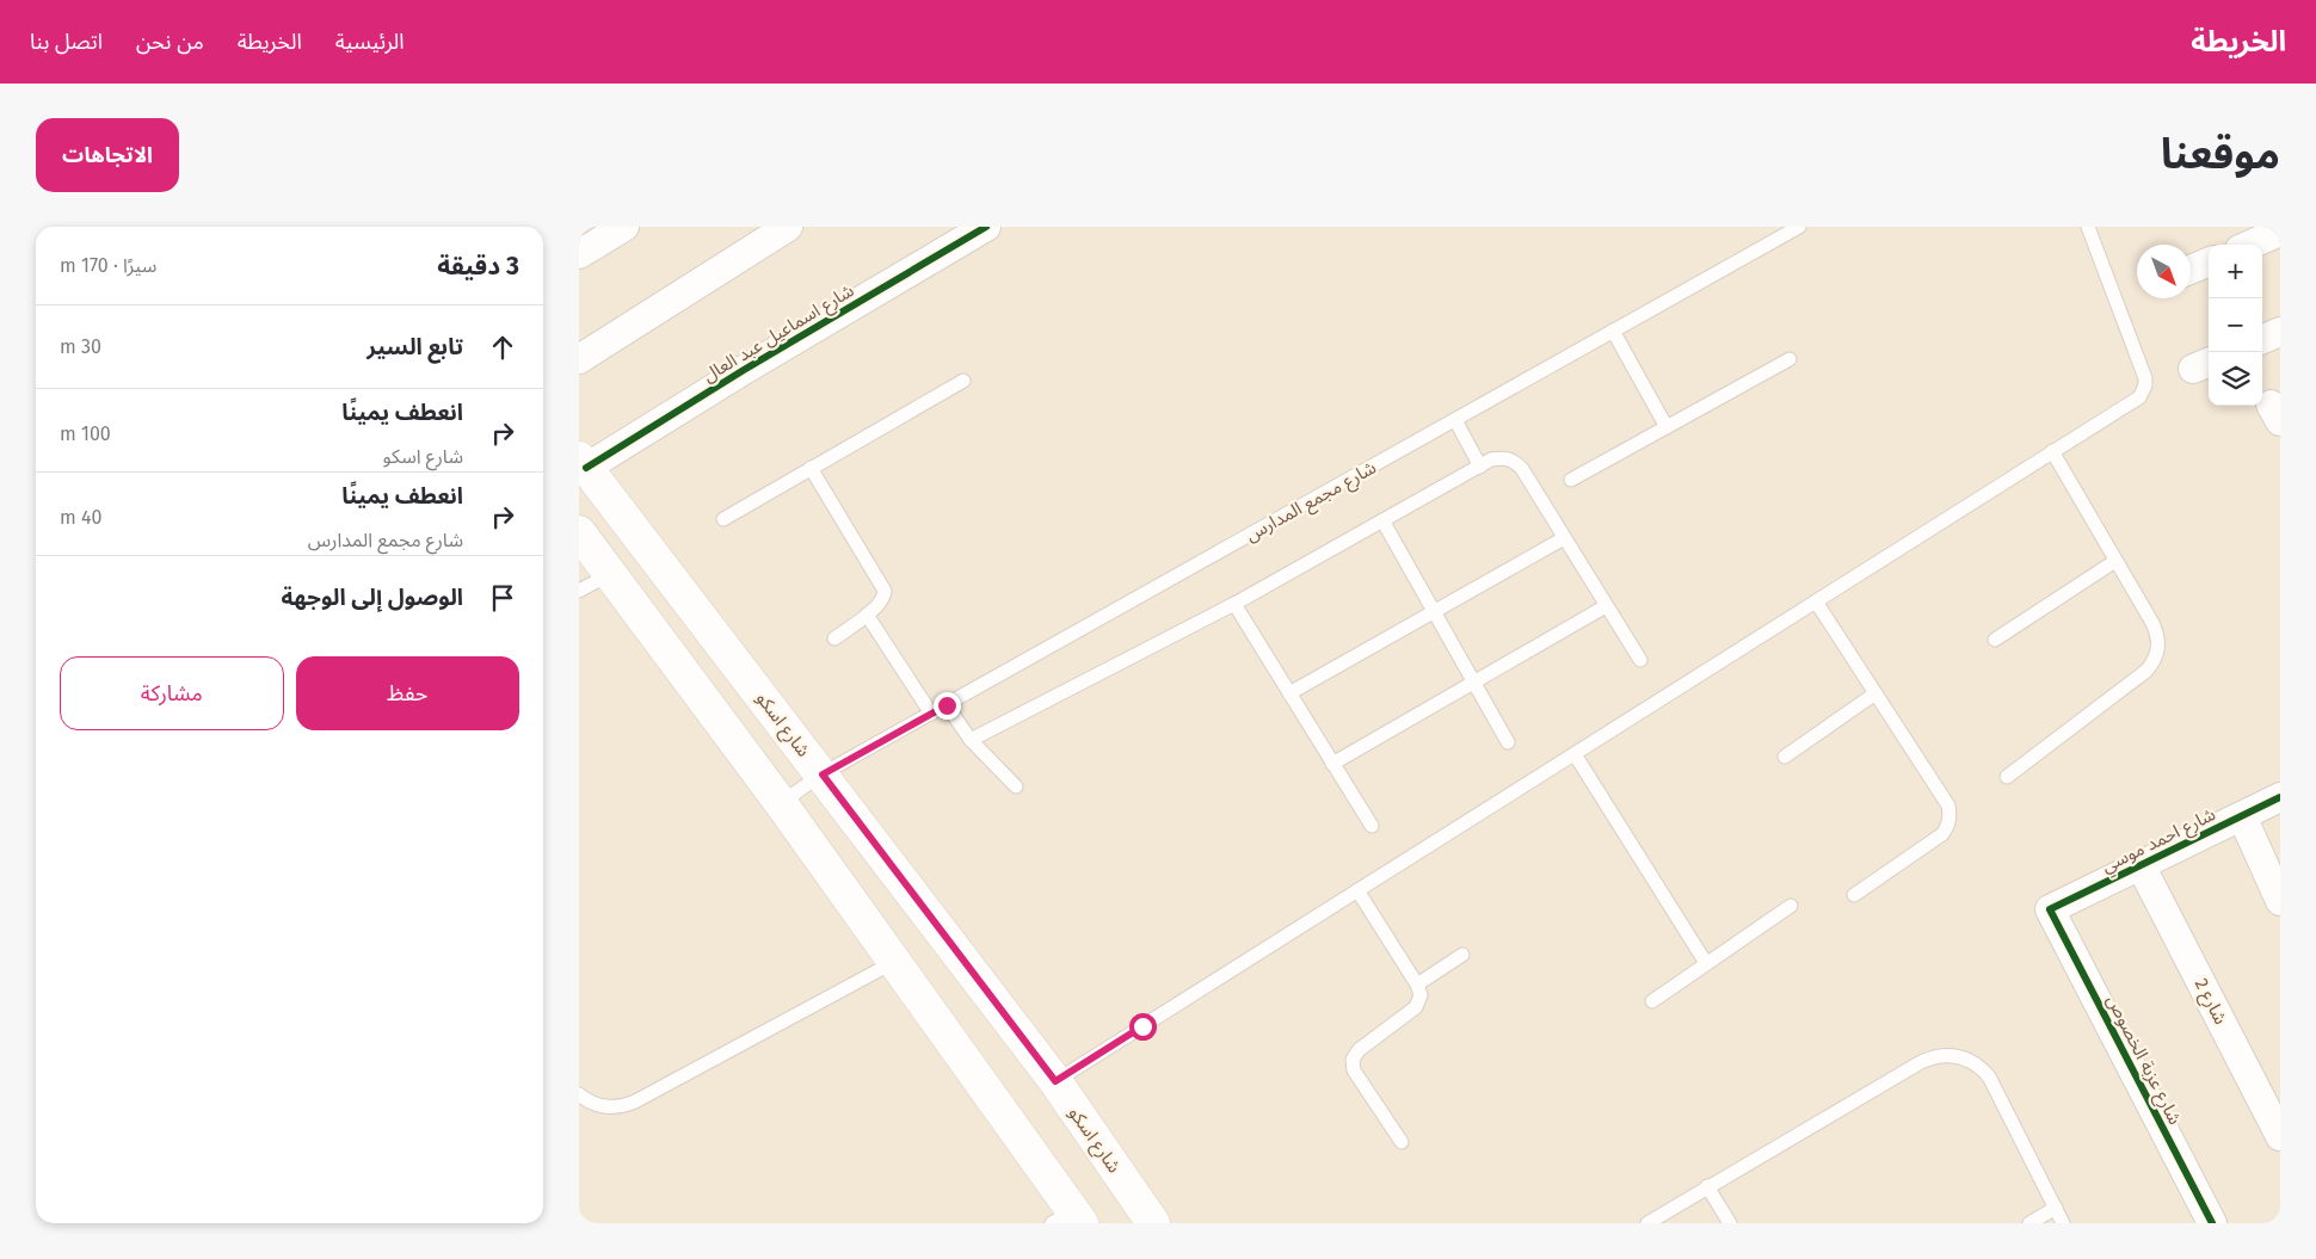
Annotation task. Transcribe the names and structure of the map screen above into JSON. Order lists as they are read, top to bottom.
{
  "streets": {
    "main road": ["شارع اسكو"],
    "street": [
      "شارع اسماعيل عبد العال",
      "شارع احمد موسي",
      "شارع 2",
      "شارع عزبة الخصوص"
    ],
    "lane": ["شارع مجمع المدارس"]
  },
  "crossings": [
    ["شارع اسماعيل عبد العال", "شارع اسكو"],
    ["شارع مجمع المدارس", "شارع اسكو"],
    ["شارع احمد موسي", "شارع 2"],
    ["شارع احمد موسي", "شارع عزبة الخصوص"]
  ],
  "north": "bottom right",
  "page": {
    "header": "الخريطة",
    "nav": [
      "الرئيسية",
      "الخريطة",
      "من نحن",
      "اتصل بنا"
    ],
    "title": "موقعنا",
    "buttons": [
      "الاتجاهات",
      ["حفظ", "مشاركة"]
    ],
    "heading": ["3 دقيقة", "سيرًا · 170 m"],
    "map_buttons": ["+", "−"],
    "list": [
      ["تابع السير", "30 m"],
      ["انعطف يمينًا", "شارع اسكو", "100 m"],
      ["انعطف يمينًا", "شارع مجمع المدارس", "40 m"],
      "الوصول إلى الوجهة"
    ]
  }
}
